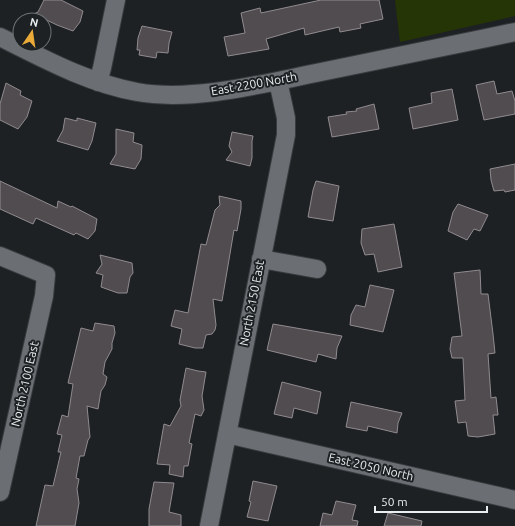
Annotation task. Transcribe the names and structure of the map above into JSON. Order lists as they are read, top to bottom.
{
  "streets": {
    "street": [
      "East 2200 North",
      "North 2150 East",
      "North 2100 East",
      "East 2050 North"
    ]
  },
  "crossings": [
    ["East 2200 North", "North 2150 East"],
    ["North 2150 East", "East 2050 North"]
  ],
  "scale_bar": "50 m",
  "north": "top"
}
